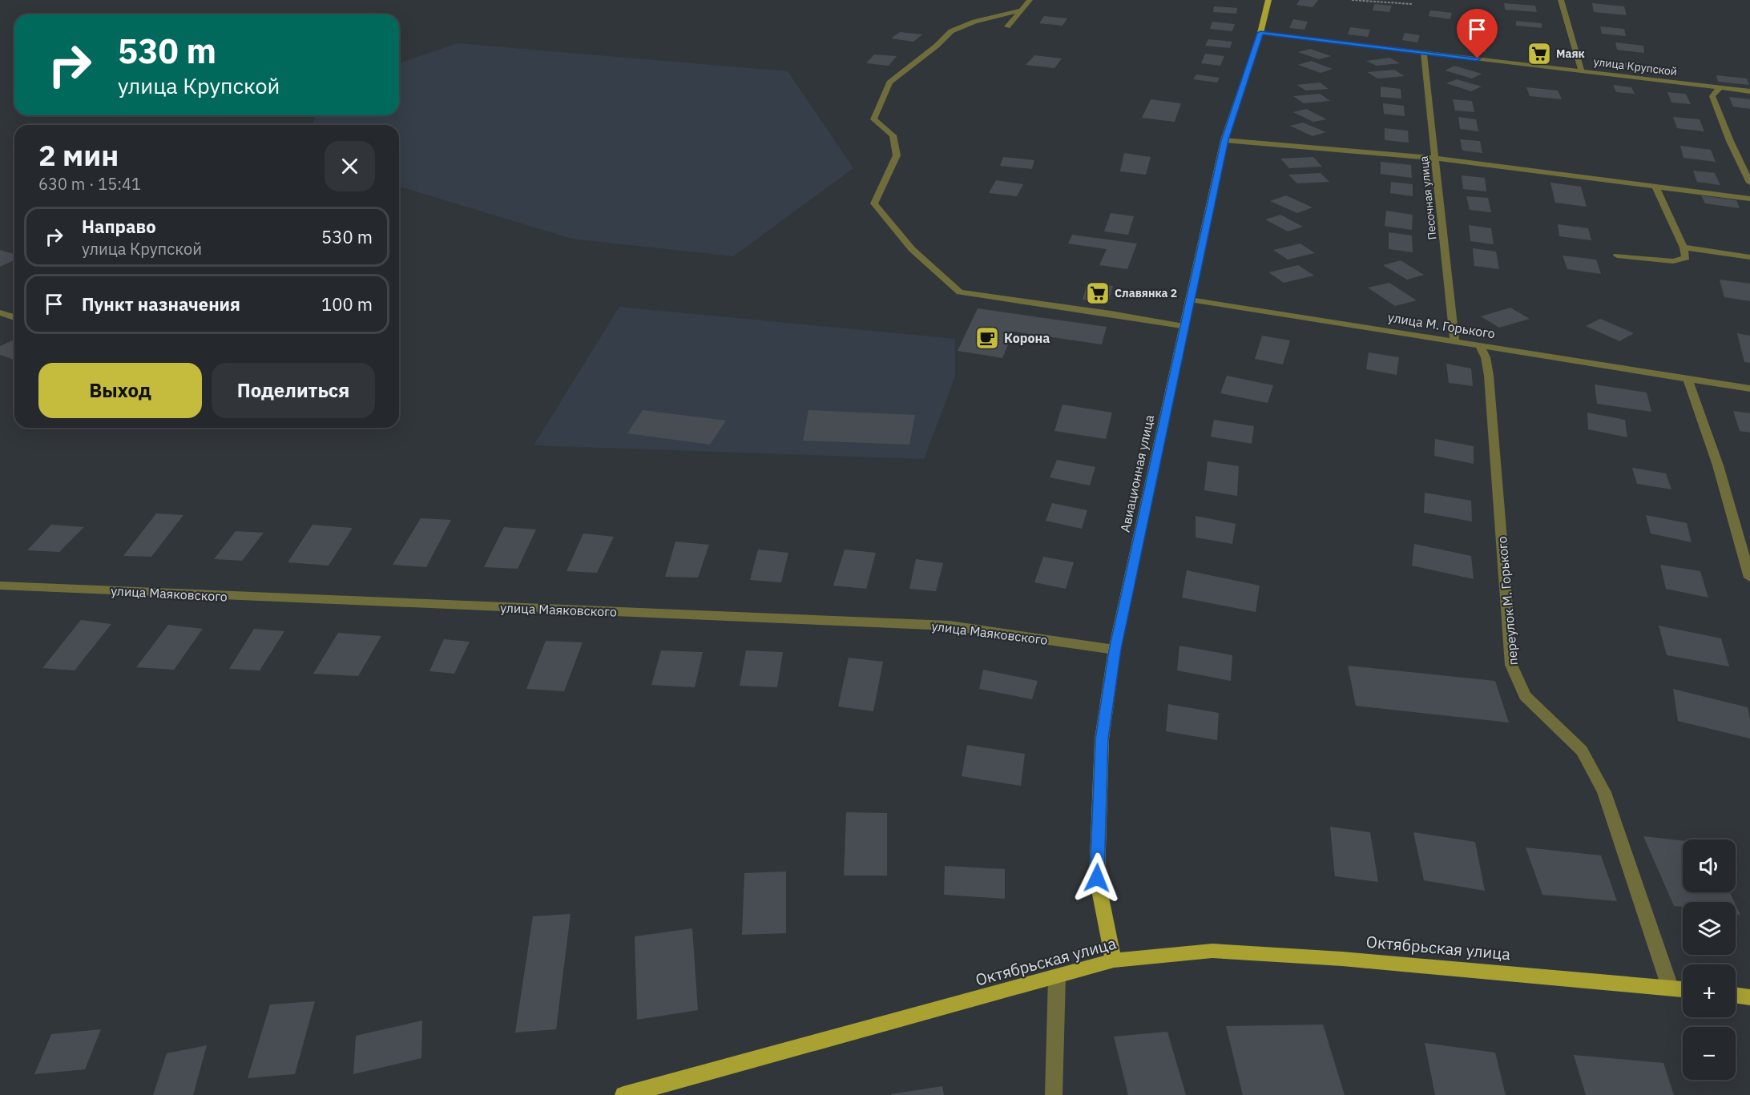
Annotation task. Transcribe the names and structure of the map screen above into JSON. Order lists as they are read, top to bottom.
{
  "streets": {
    "main road": ["Авиационная улица", "Октябрьская улица"],
    "street": [
      "улица Крупской",
      "Песочная улица",
      "улица М. Горького",
      "улица Маяковского",
      "переулок М. Горького"
    ]
  },
  "crossings": [
    ["улица Крупской", "Песочная улица"],
    ["улица Крупской", "Авиационная улица"],
    ["Песочная улица", "улица М. Горького"],
    ["улица М. Горького", "Авиационная улица"],
    ["улица М. Горького", "переулок М. Горького"],
    ["Авиационная улица", "улица Маяковского"],
    ["Авиационная улица", "Октябрьская улица"],
    ["переулок М. Горького", "Октябрьская улица"]
  ],
  "places": {
    "supermarket": ["Маяк", "Славянка 2"],
    "cafe": ["Корона"]
  },
  "page": {
    "turn": ["530 m", "улица Крупской"],
    "heading": ["2 мин", "630 m · 15:41"],
    "list": [
      {
        "name": "Направо",
        "note": "улица Крупской",
        "value": "530 m"
      },
      {
        "name": "Пункт назначения",
        "value": "100 m"
      }
    ],
    "buttons": ["Выход", "Поделиться"],
    "map_buttons": ["+", "−"]
  }
}
